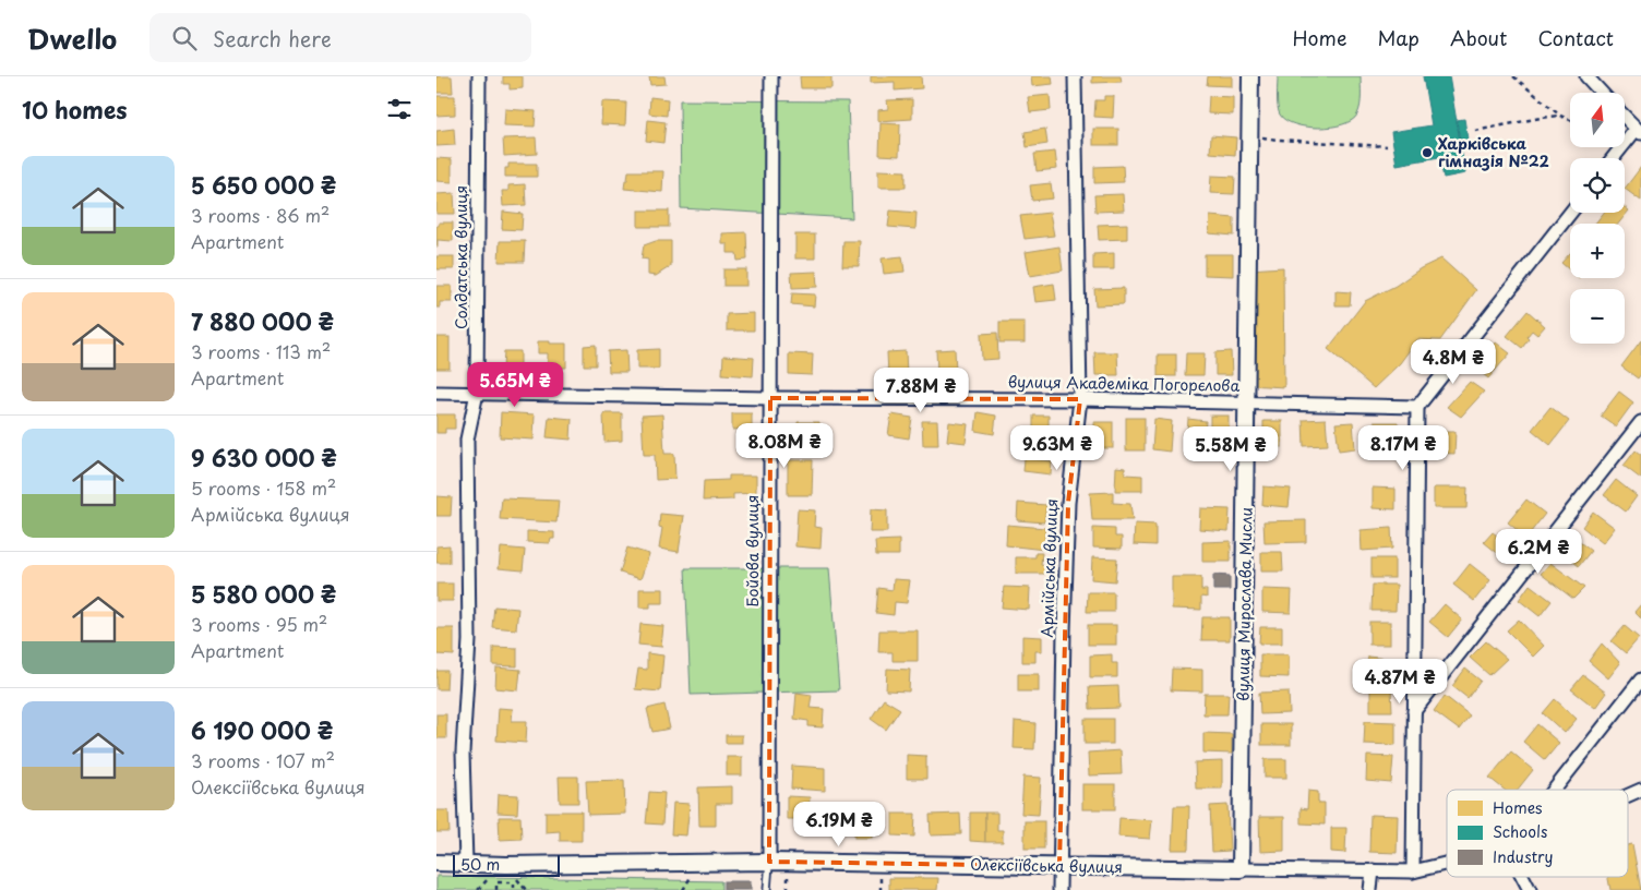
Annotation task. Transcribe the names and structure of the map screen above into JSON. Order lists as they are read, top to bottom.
{
  "streets": {
    "street": [
      "Солдатська вулиця",
      "вулиця Академіка Погорєлова",
      "Бойова вулиця",
      "Армійська вулиця",
      "вулиця Мирослава Мисли",
      "Олексіївська вулиця"
    ]
  },
  "crossings": [
    ["Солдатська вулиця", "вулиця Академіка Погорєлова"],
    ["Солдатська вулиця", "Олексіївська вулиця"],
    ["вулиця Академіка Погорєлова", "Бойова вулиця"],
    ["вулиця Академіка Погорєлова", "Армійська вулиця"],
    ["вулиця Академіка Погорєлова", "вулиця Мирослава Мисли"],
    ["Бойова вулиця", "Олексіївська вулиця"],
    ["Армійська вулиця", "Олексіївська вулиця"],
    ["вулиця Мирослава Мисли", "Олексіївська вулиця"]
  ],
  "places": ["Харківська гімназія №22"],
  "legend": ["Homes", "Schools", "Industry"],
  "scale_bar": "50 m",
  "north": "top",
  "page": {
    "header": "Dwello",
    "search": "Search here",
    "nav": [
      "Home",
      "Map",
      "About",
      "Contact"
    ],
    "heading": "10 homes",
    "map_buttons": ["+", "−"],
    "list": [
      {
        "name": "5 650 000 ₴",
        "note": "3 rooms · 86 m² · Apartment"
      },
      {
        "name": "7 880 000 ₴",
        "note": "3 rooms · 113 m² · Apartment"
      },
      {
        "name": "9 630 000 ₴",
        "note": "5 rooms · 158 m² · Армійська вулиця"
      },
      {
        "name": "5 580 000 ₴",
        "note": "3 rooms · 95 m² · Apartment"
      },
      {
        "name": "6 190 000 ₴",
        "note": "3 rooms · 107 m² · Олексіївська вулиця"
      }
    ],
    "price": [
      "4.8M ₴",
      "5.65M ₴",
      "7.88M ₴",
      "8.08M ₴",
      "9.63M ₴",
      "8.17M ₴",
      "5.58M ₴",
      "6.2M ₴",
      "4.87M ₴",
      "6.19M ₴"
    ],
    "scale": "50 m"
  }
}
